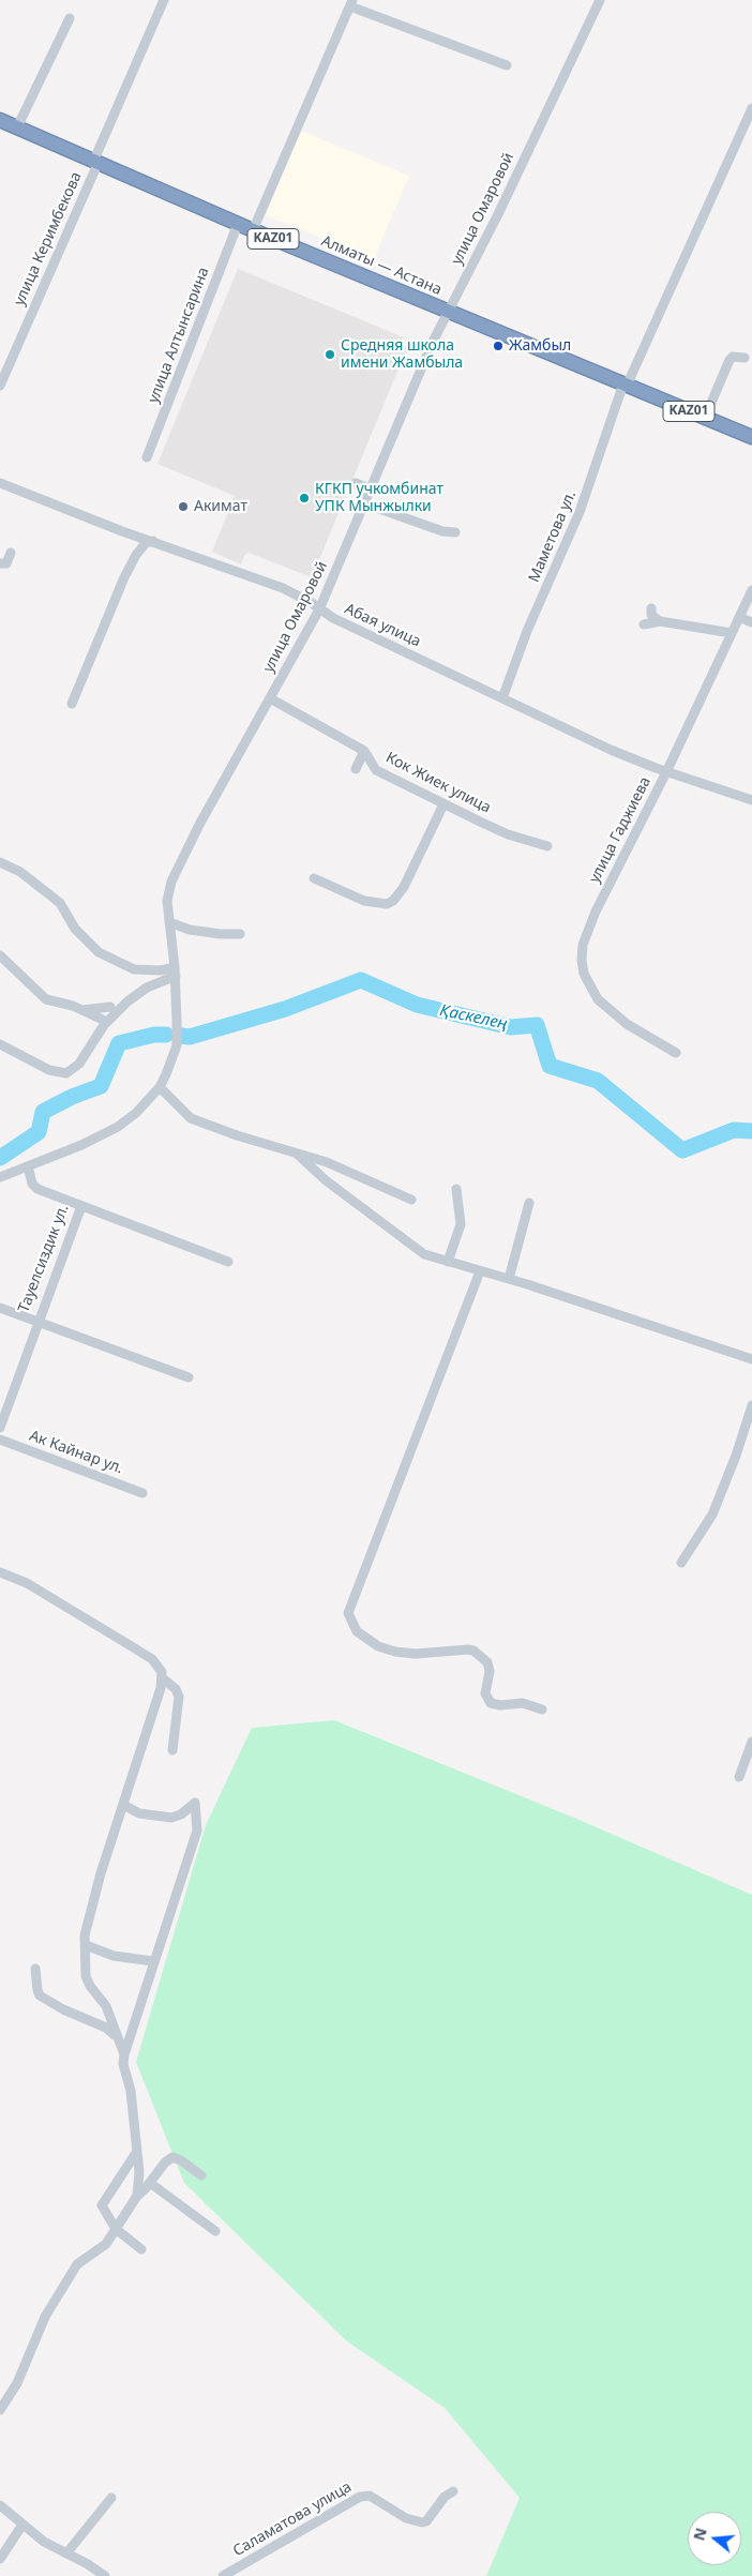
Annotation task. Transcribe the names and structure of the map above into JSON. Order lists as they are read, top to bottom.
{
  "streets": {
    "highway": ["KАZ01", "Алматы — Астана"],
    "street": [
      "улица Омаровой",
      "улица Керимбекова",
      "улица Алтынсарина",
      "Маметова ул.",
      "Абая улица",
      "Кок Жиек улица",
      "улица Гаджиева",
      "Тауелсиздик ул.",
      "Ак Кайнар ул.",
      "Саламатова улица"
    ]
  },
  "crossings": [
    ["улица Омаровой", "Алматы — Астана"],
    ["улица Омаровой", "Абая улица"],
    ["улица Омаровой", "Кок Жиек улица"],
    ["улица Омаровой", "Тауелсиздик ул."],
    ["улица Керимбекова", "Алматы — Астана"],
    ["Алматы — Астана", "улица Алтынсарина"],
    ["Алматы — Астана", "Маметова ул."],
    ["Маметова ул.", "Абая улица"],
    ["Абая улица", "улица Гаджиева"]
  ],
  "water": ["Қаскелең"],
  "places": [
    "Жамбыл",
    "Средняя школа имени Жамбыла",
    "КГКП учкомбинат УПК Мынжылки",
    "Акимат"
  ],
  "north": "left"
}
